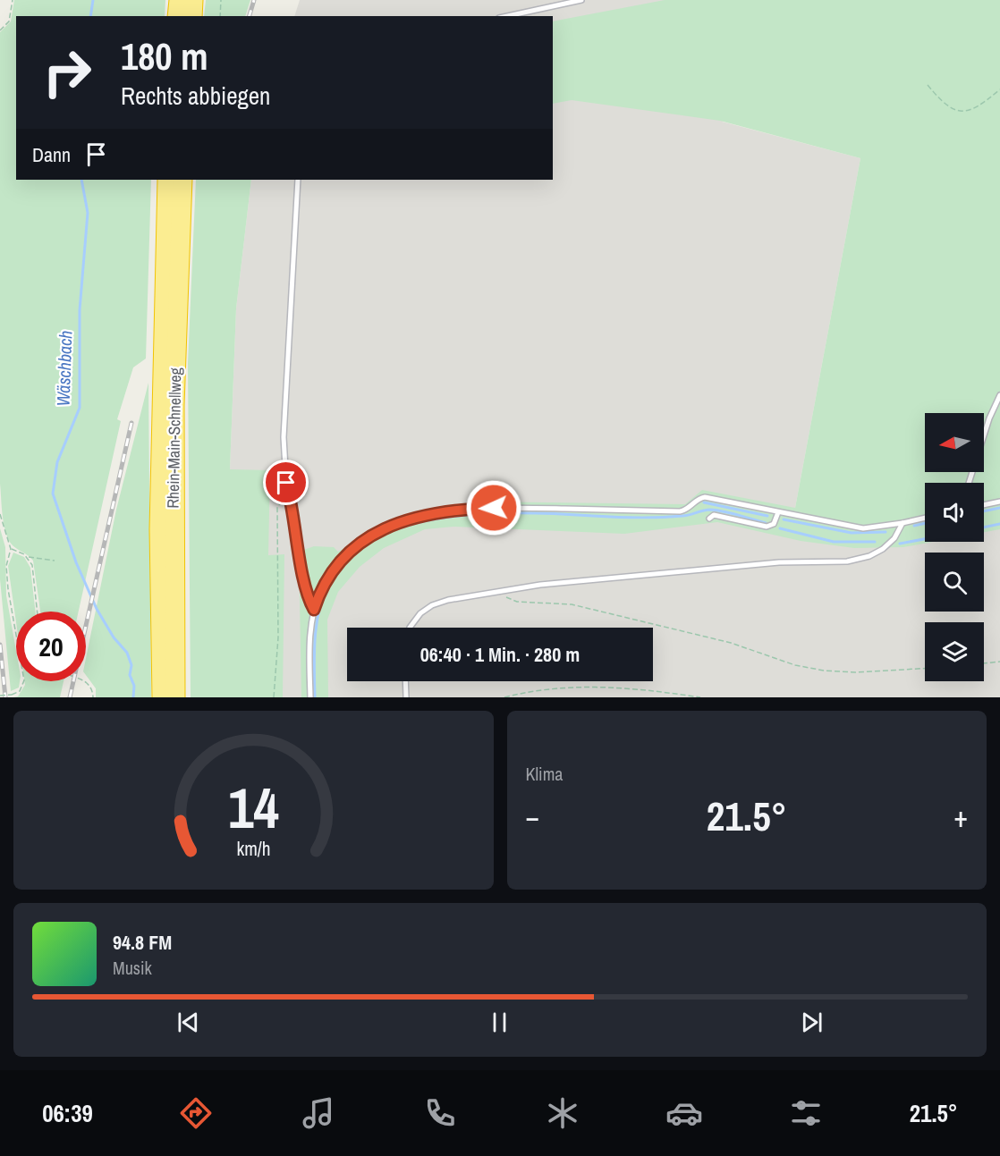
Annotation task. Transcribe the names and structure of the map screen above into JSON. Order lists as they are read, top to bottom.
{
  "streets": {
    "highway": ["Rhein-Main-Schnellweg"]
  },
  "water": ["Wäschbach"],
  "north": "left",
  "page": {
    "turn": ["180 m", "Rechts abbiegen"],
    "then": "Dann",
    "limit": "20",
    "trip": "06:40 · 1 Min. · 280 m",
    "tile": "Klima",
    "heat": ["−", "21.5°", "+"],
    "song": ["94.8 FM", "Musik"],
    "tabs": ["06:39", "21.5°"],
    "gauge": ["14", "km/h"]
  }
}
